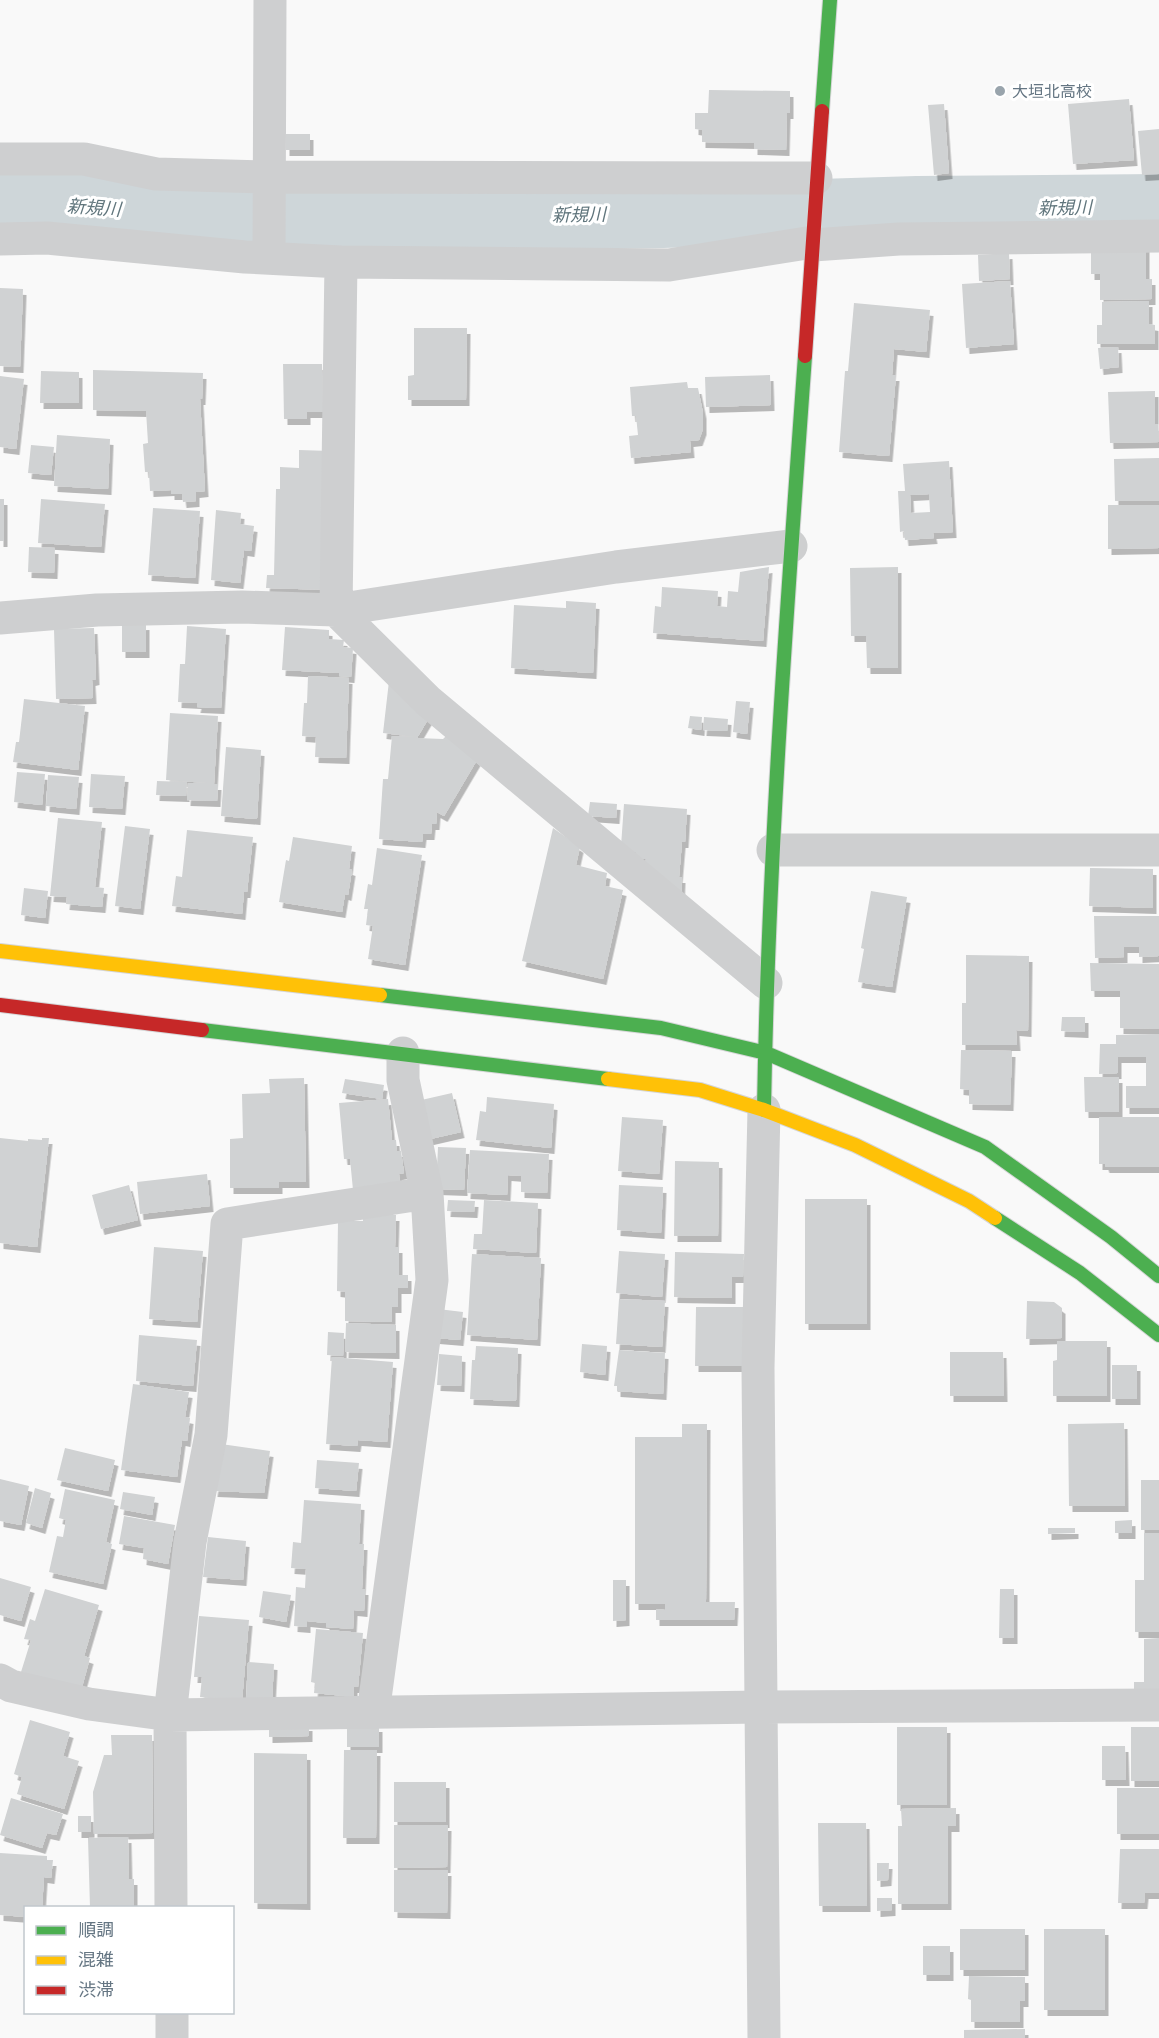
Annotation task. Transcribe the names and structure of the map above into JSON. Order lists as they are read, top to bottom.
{
  "water": ["新規川"],
  "places": ["大垣北高校"],
  "legend": ["順調", "混雑", "渋滞"]
}
